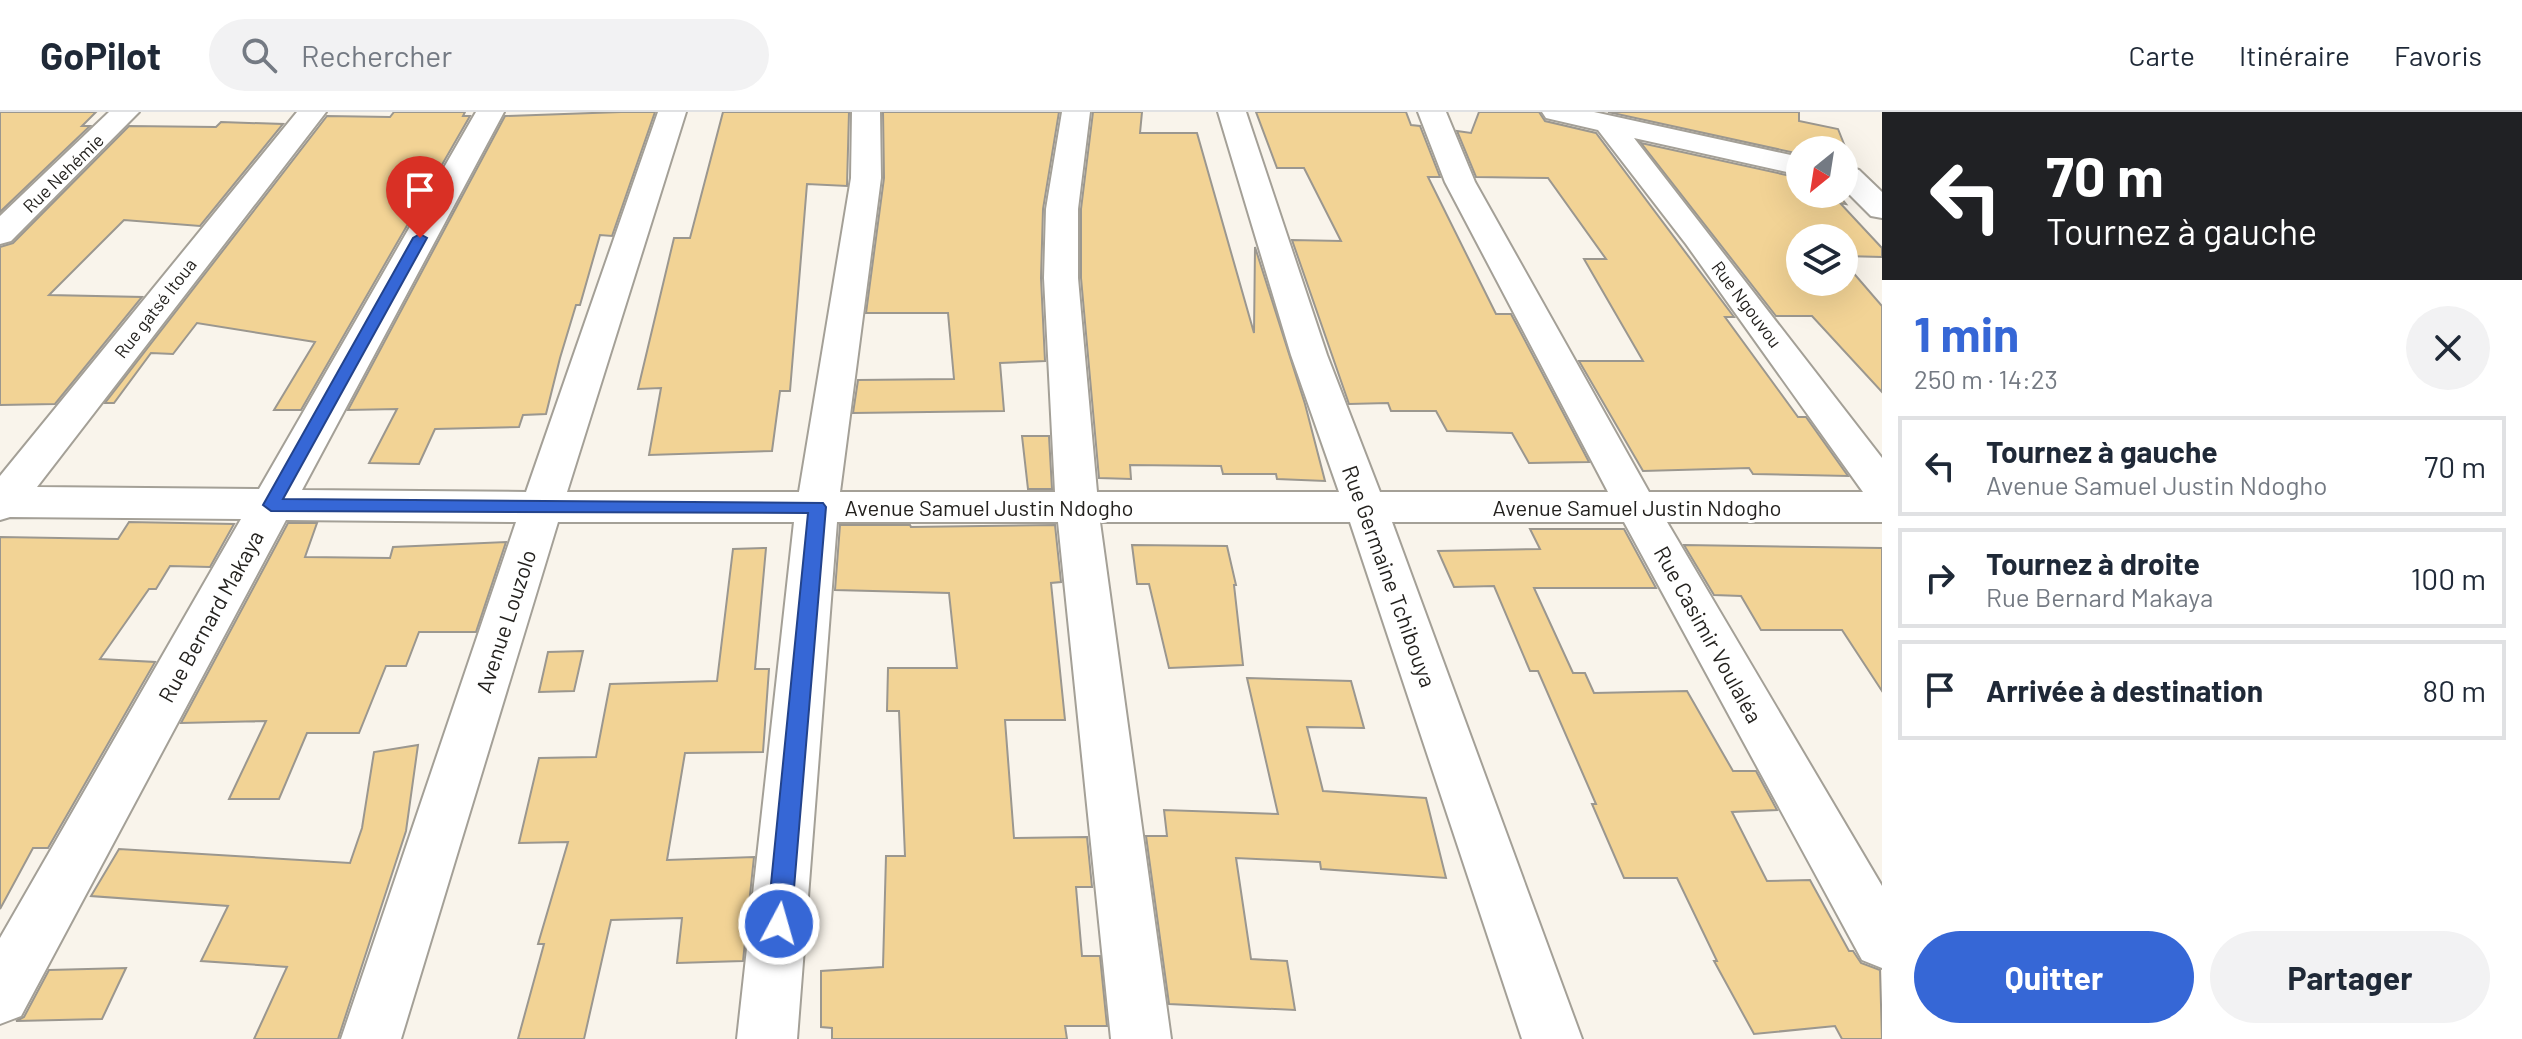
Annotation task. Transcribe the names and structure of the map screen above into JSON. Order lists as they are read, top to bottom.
{
  "streets": {
    "street": [
      "Rue Nehémie",
      "Rue Ngouvou",
      "Rue gatsé Itoua",
      "Avenue Samuel Justin Ndogho",
      "Rue Germaine Tchibouya",
      "Rue Bernard Makaya",
      "Avenue Louzolo",
      "Rue Casimir Voulaléa"
    ]
  },
  "crossings": [
    ["Rue gatsé Itoua", "Avenue Samuel Justin Ndogho"],
    ["Avenue Samuel Justin Ndogho", "Rue Germaine Tchibouya"],
    ["Avenue Samuel Justin Ndogho", "Rue Bernard Makaya"],
    ["Avenue Samuel Justin Ndogho", "Avenue Louzolo"],
    ["Avenue Samuel Justin Ndogho", "Rue Casimir Voulaléa"]
  ],
  "north": "bottom left",
  "page": {
    "header": "GoPilot",
    "search": "Rechercher",
    "nav": ["Carte", "Itinéraire", "Favoris"],
    "turn": ["70 m", "Tournez à gauche"],
    "heading": ["1 min", "250 m · 14:23"],
    "list": [
      {
        "name": "Tournez à gauche",
        "note": "Avenue Samuel Justin Ndogho",
        "value": "70 m"
      },
      {
        "name": "Tournez à droite",
        "note": "Rue Bernard Makaya",
        "value": "100 m"
      },
      {
        "name": "Arrivée à destination",
        "value": "80 m"
      }
    ],
    "buttons": ["Quitter", "Partager"]
  }
}
